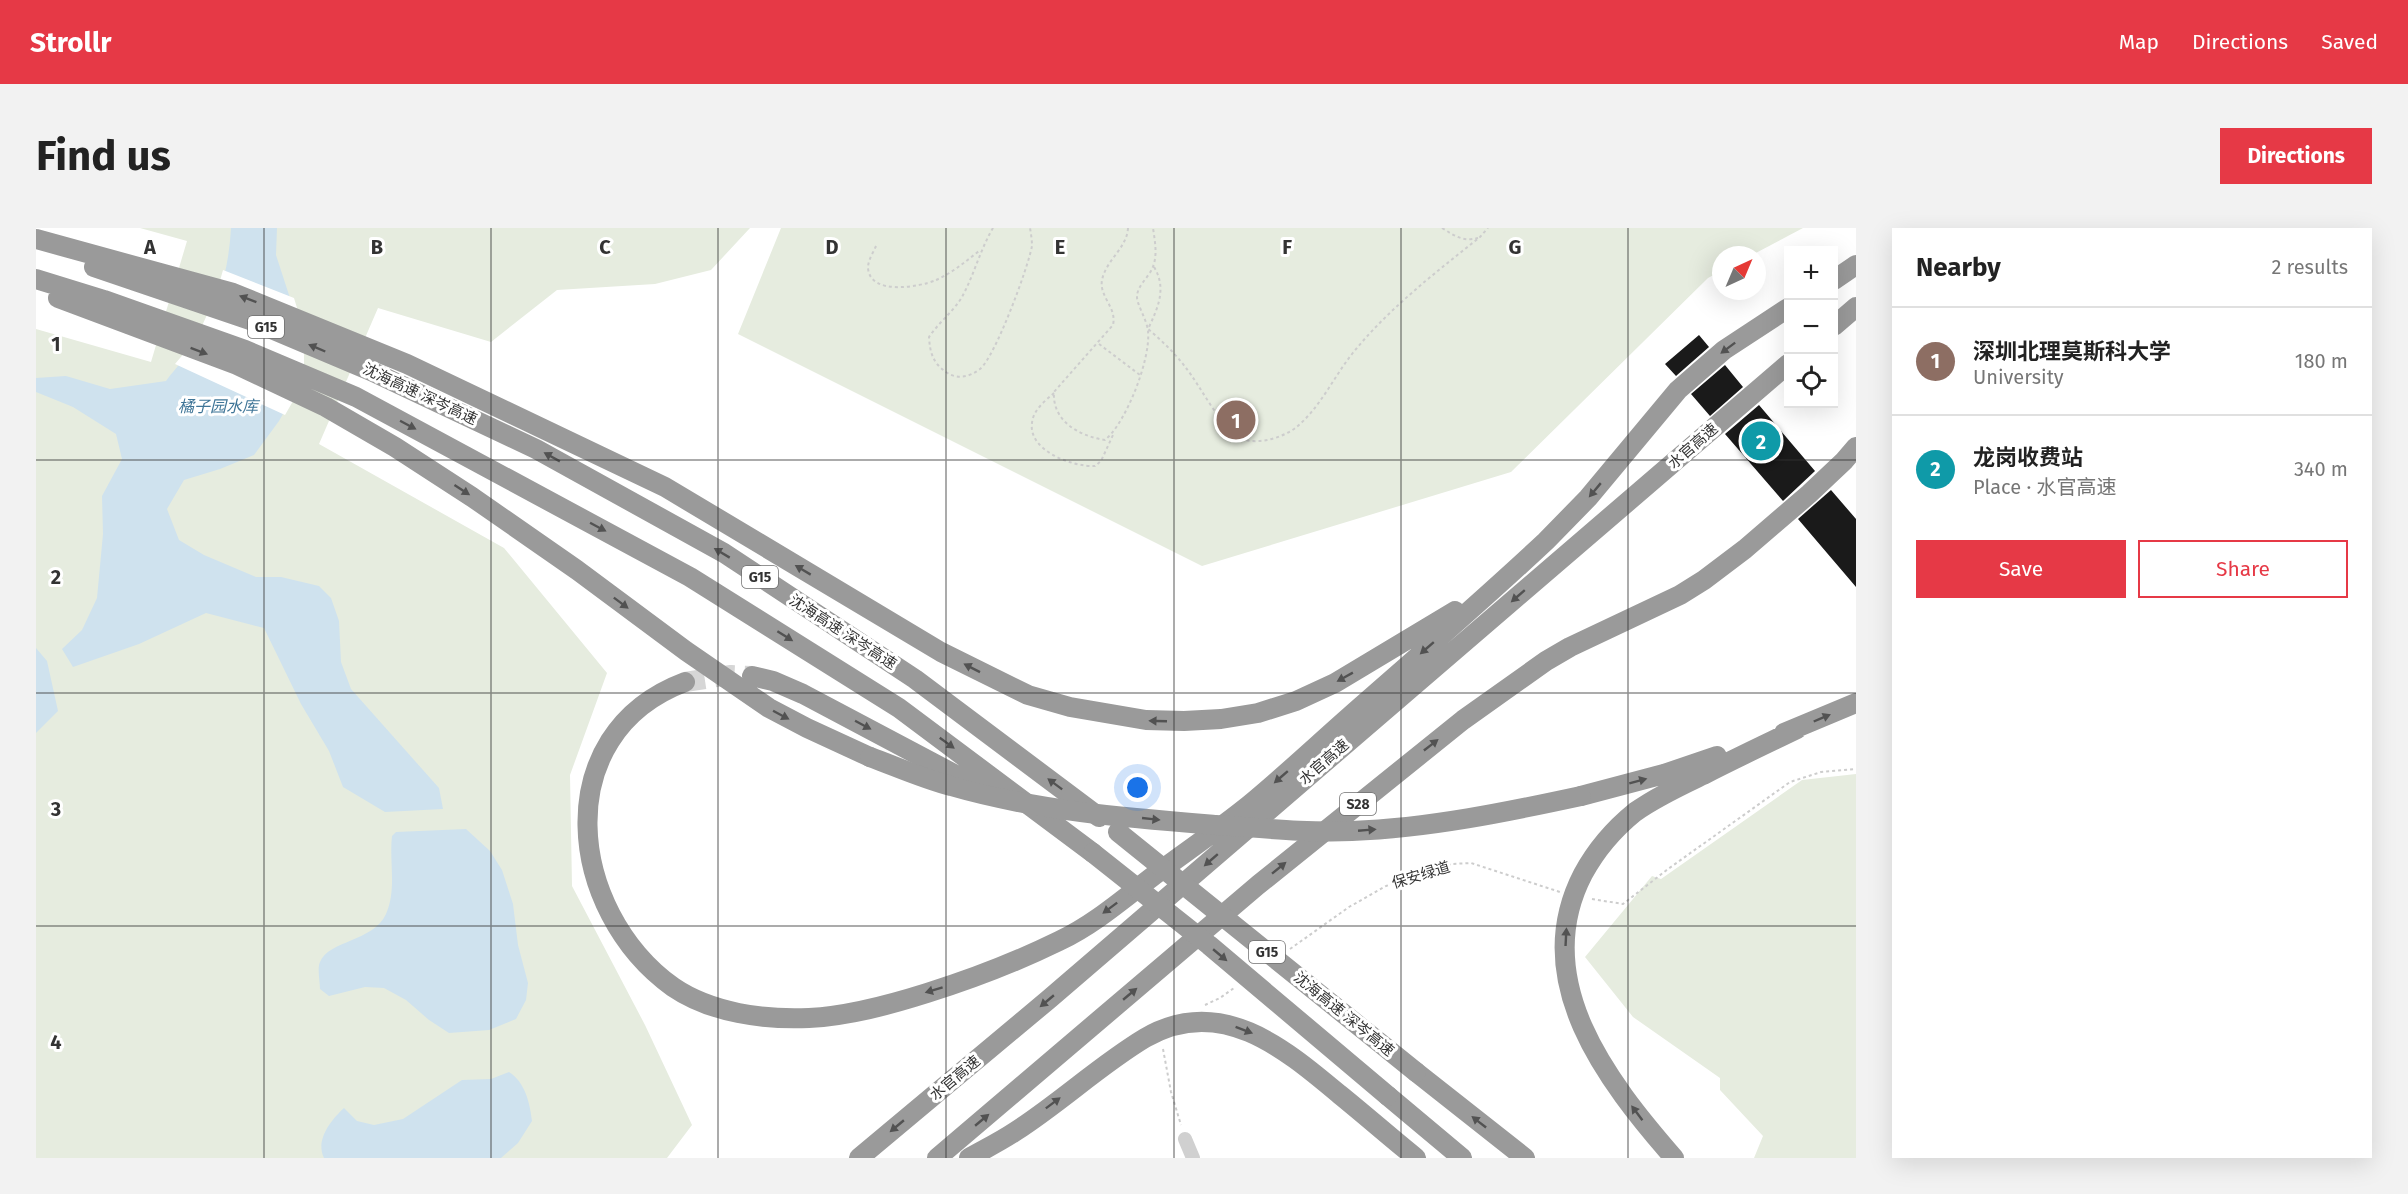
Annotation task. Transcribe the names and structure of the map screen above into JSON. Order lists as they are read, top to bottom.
{
  "streets": {
    "highway": [
      "G15",
      "沈海高速 深岑高速",
      "水官高速",
      "S28"
    ],
    "path": ["保安绿道"]
  },
  "water": ["橘子园水库"],
  "north": "top right",
  "page": {
    "header": "Strollr",
    "nav": ["Map", "Directions", "Saved"],
    "buttons": [
      "Directions",
      ["Save", "Share"]
    ],
    "title": "Find us",
    "heading": ["Nearby", "2 results"],
    "map_buttons": ["+", "−"],
    "list": [
      {
        "mark": "1",
        "name": "深圳北理莫斯科大学",
        "note": "University",
        "value": "180 m"
      },
      {
        "mark": "2",
        "name": "龙岗收费站",
        "note": "Place · 水官高速",
        "value": "340 m"
      }
    ],
    "pins": ["1", "2"]
  },
  "grid": {
    "columns": [
      "A",
      "B",
      "C",
      "D",
      "E",
      "F",
      "G"
    ],
    "rows": [
      "1",
      "2",
      "3",
      "4"
    ]
  }
}
